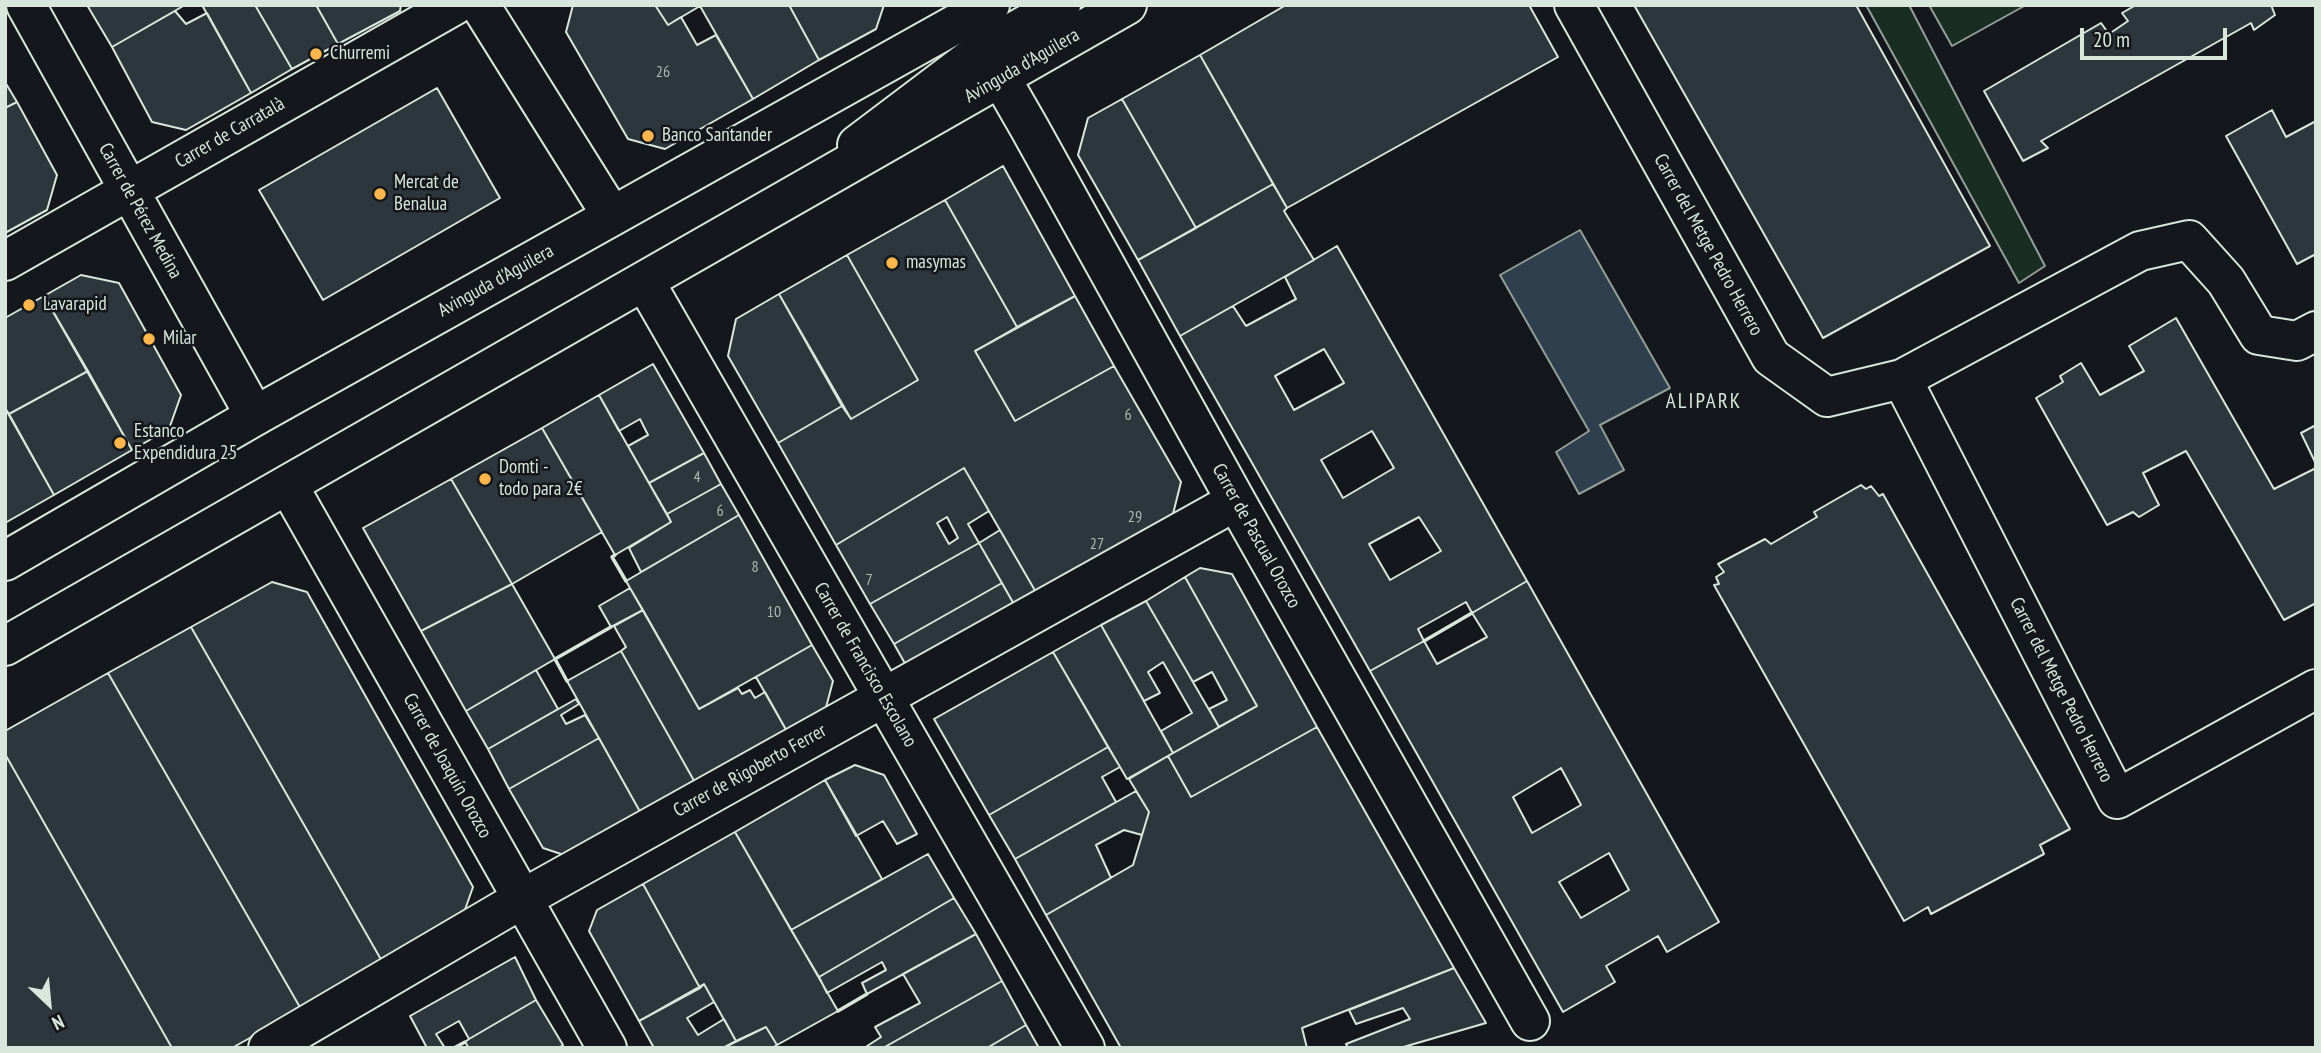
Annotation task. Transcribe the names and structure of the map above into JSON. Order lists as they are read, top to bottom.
{
  "streets": {
    "street": [
      "Avinguda d'Aguilera",
      "Carrer de Carratalà",
      "Carrer de Pérez Medina",
      "Carrer del Metge Pedro Herrero",
      "Carrer de Pascual Orozco",
      "Carrer de Francisco Escolano",
      "Carrer de Joaquín Orozco",
      "Carrer de Rigoberto Ferrer"
    ]
  },
  "crossings": [
    ["Avinguda d'Aguilera", "Carrer de Pérez Medina"],
    ["Avinguda d'Aguilera", "Carrer de Pascual Orozco"],
    ["Avinguda d'Aguilera", "Carrer de Francisco Escolano"],
    ["Avinguda d'Aguilera", "Carrer de Joaquín Orozco"],
    ["Carrer de Carratalà", "Carrer de Pérez Medina"],
    ["Carrer de Pascual Orozco", "Carrer de Rigoberto Ferrer"],
    ["Carrer de Francisco Escolano", "Carrer de Rigoberto Ferrer"],
    ["Carrer de Joaquín Orozco", "Carrer de Rigoberto Ferrer"]
  ],
  "districts": ["ALIPARK"],
  "places": [
    "Churremi",
    "Banco Santander",
    "Mercat de Benalua",
    "masymas",
    "Lavarapid",
    "Milar",
    "Estanco Expendidura 25",
    "Domti - todo para 2€"
  ],
  "house_numbers": [
    "26",
    "6",
    "4",
    "6",
    "29",
    "27",
    "8",
    "7",
    "10"
  ],
  "scale_bar": "20 m",
  "north": "bottom right"
}
